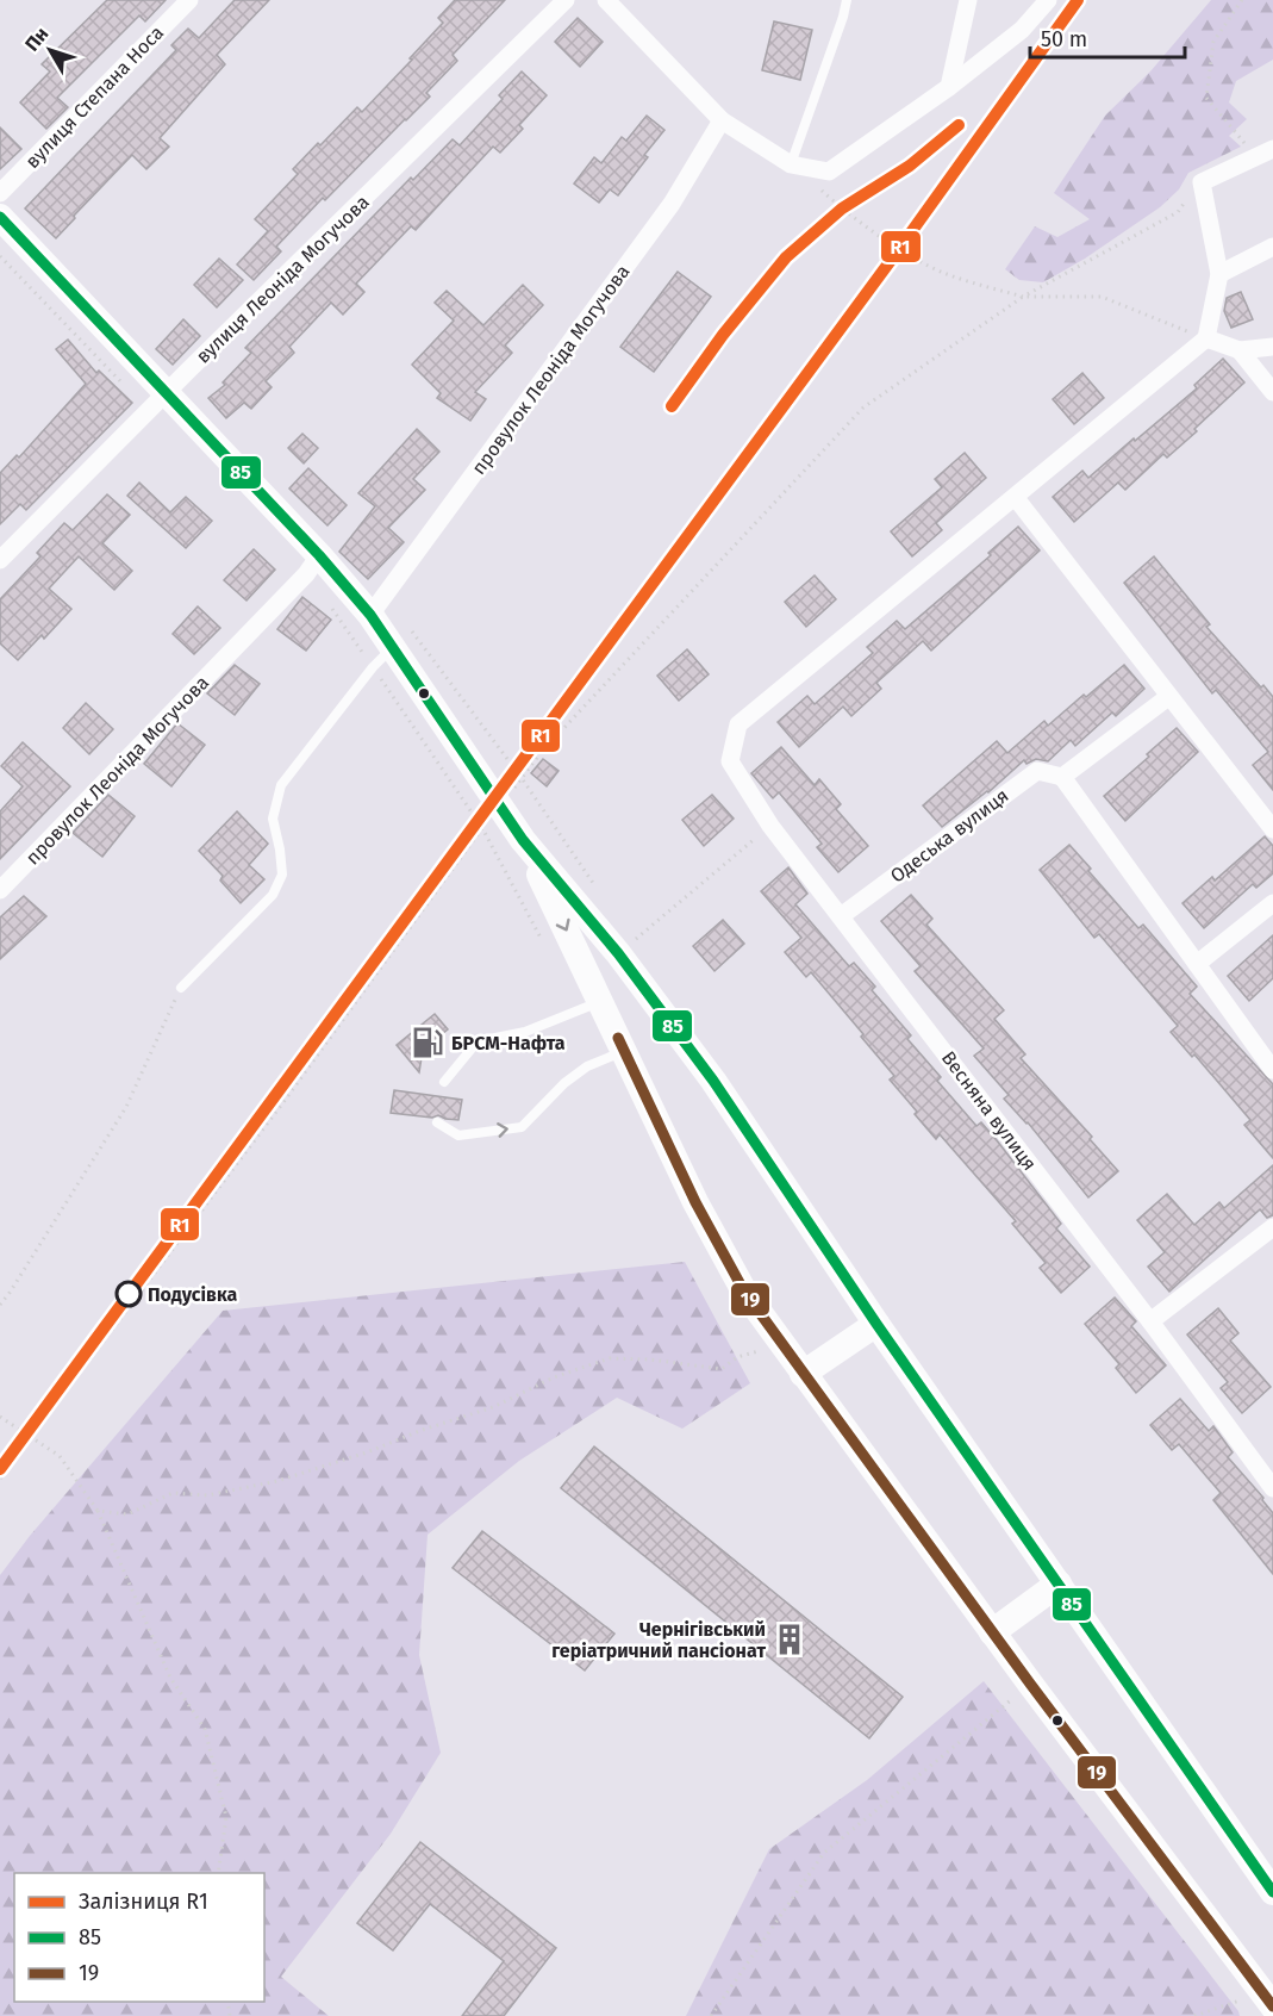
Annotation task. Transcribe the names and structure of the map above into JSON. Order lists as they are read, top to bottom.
{
  "streets": {
    "street": [
      "вулиця Степана Носа",
      "вулиця Леоніда Могучова",
      "провулок Леоніда Могучова",
      "Одеська вулиця",
      "Весняна вулиця"
    ]
  },
  "crossings": [
    ["Одеська вулиця", "Весняна вулиця"]
  ],
  "places": {
    "fuel station": ["БРСМ-Нафта"],
    "other": ["Подусівка"],
    "building": ["Чернігівський геріатричний пансіонат"]
  },
  "lines": ["rail line R1", "transit line 85", "transit line 19"],
  "legend": ["Залізниця R1", "85", "19"],
  "scale_bar": "50 m",
  "north": "top left"
}
